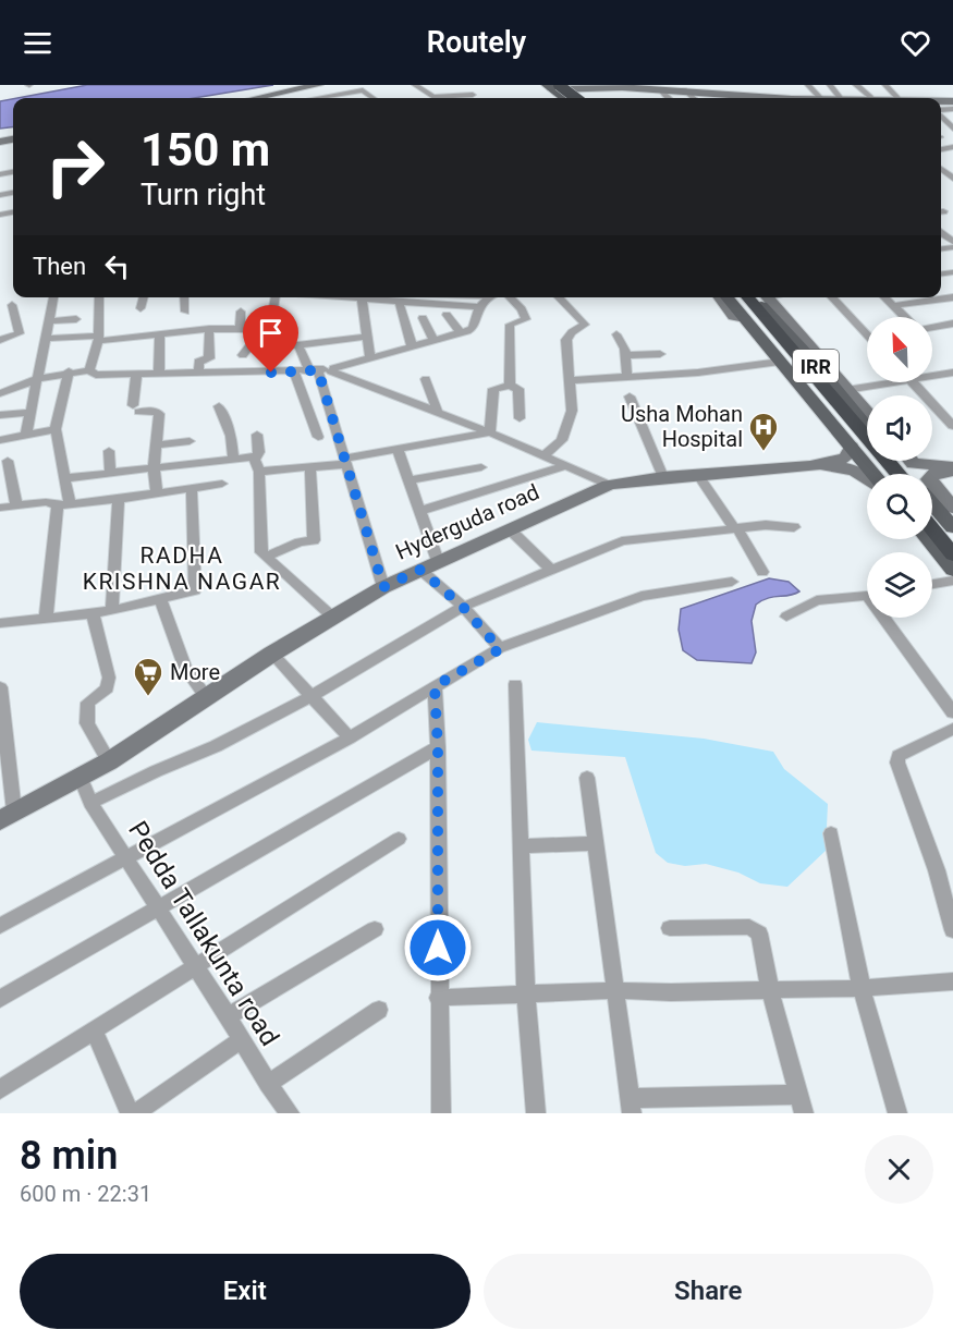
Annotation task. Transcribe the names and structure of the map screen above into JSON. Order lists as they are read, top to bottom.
{
  "streets": {
    "main road": ["IRR"],
    "street": ["Hyderguda road", "Pedda Tallakunta road"]
  },
  "crossings": [
    ["IRR", "Hyderguda road"],
    ["Hyderguda road", "Pedda Tallakunta road"]
  ],
  "districts": ["RADHA KRISHNA NAGAR"],
  "places": {
    "hospital": ["Usha Mohan Hospital"],
    "supermarket": ["More"]
  },
  "north": "top left",
  "page": {
    "header": "Routely",
    "turn": ["150 m", "Turn right"],
    "then": "Then",
    "heading": ["8 min", "600 m · 22:31"],
    "buttons": ["Exit", "Share"]
  }
}
